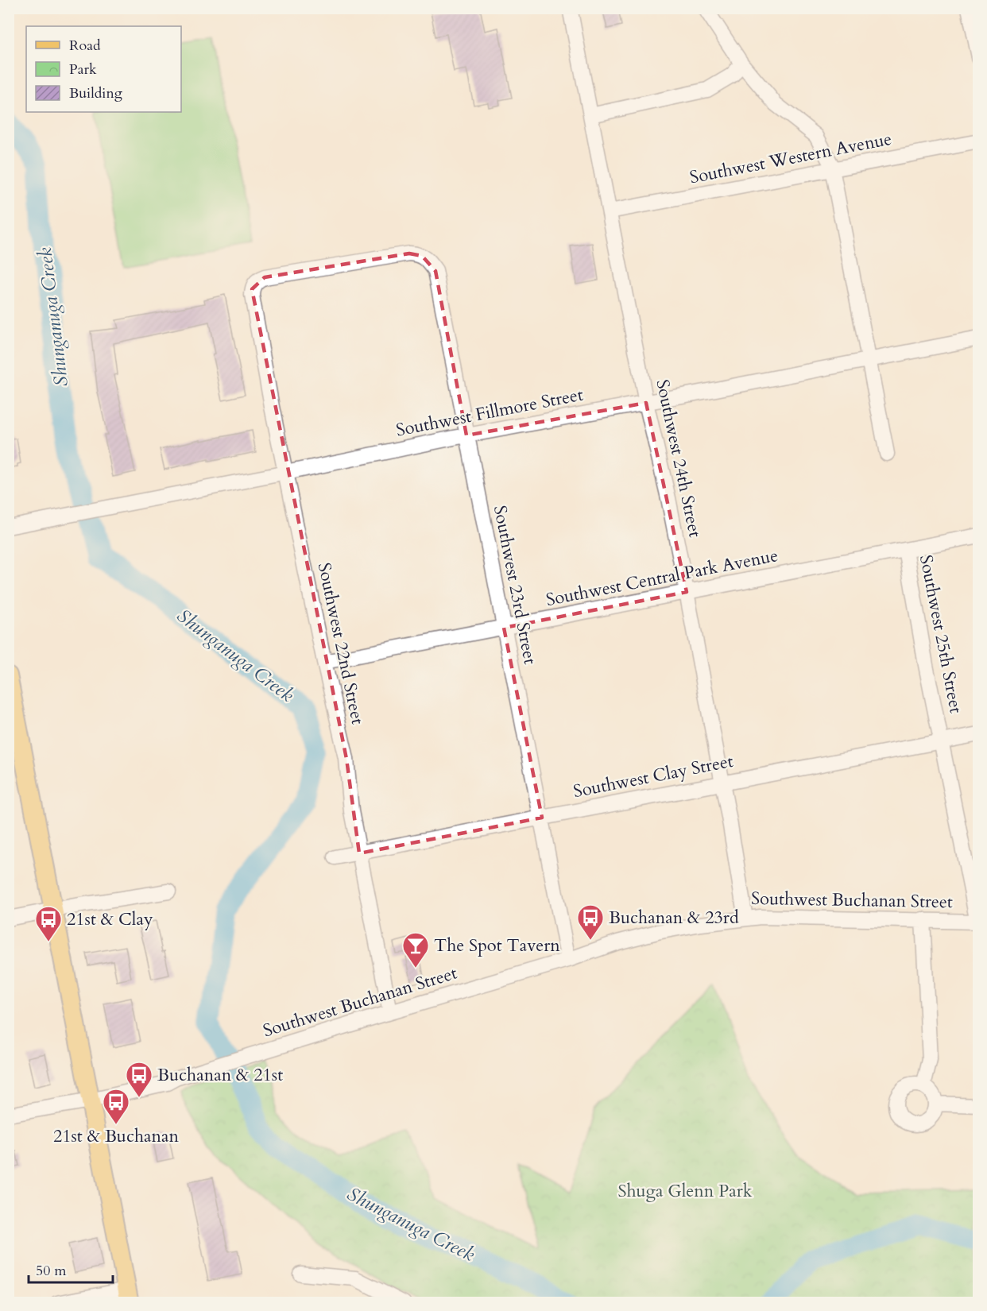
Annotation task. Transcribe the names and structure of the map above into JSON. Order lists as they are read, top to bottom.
{
  "streets": {
    "street": [
      "Southwest Western Avenue",
      "Southwest Fillmore Street",
      "Southwest 24th Street",
      "Southwest Central Park Avenue",
      "Southwest 23rd Street",
      "Southwest 25th Street",
      "Southwest 22nd Street",
      "Southwest Clay Street",
      "Southwest Buchanan Street"
    ]
  },
  "crossings": [
    ["Southwest Western Avenue", "Southwest 24th Street"],
    ["Southwest Fillmore Street", "Southwest 24th Street"],
    ["Southwest Fillmore Street", "Southwest 23rd Street"],
    ["Southwest Fillmore Street", "Southwest 22nd Street"],
    ["Southwest 24th Street", "Southwest Central Park Avenue"],
    ["Southwest 24th Street", "Southwest Clay Street"],
    ["Southwest 24th Street", "Southwest Buchanan Street"],
    ["Southwest Central Park Avenue", "Southwest 23rd Street"],
    ["Southwest Central Park Avenue", "Southwest 25th Street"],
    ["Southwest Central Park Avenue", "Southwest 22nd Street"],
    ["Southwest 23rd Street", "Southwest 22nd Street"],
    ["Southwest 23rd Street", "Southwest Clay Street"],
    ["Southwest 23rd Street", "Southwest Buchanan Street"],
    ["Southwest 25th Street", "Southwest Clay Street"],
    ["Southwest 25th Street", "Southwest Buchanan Street"],
    ["Southwest 22nd Street", "Southwest Clay Street"],
    ["Southwest 22nd Street", "Southwest Buchanan Street"]
  ],
  "water": ["Shunganuga Creek"],
  "parks": ["Shuga Glenn Park"],
  "places": {
    "bus stop": [
      "Buchanan & 23rd",
      "21st & Clay",
      "Buchanan & 21st",
      "21st & Buchanan"
    ],
    "bar": ["The Spot Tavern"]
  },
  "legend": ["Road", "Park", "Building"],
  "scale_bar": "50 m"
}
